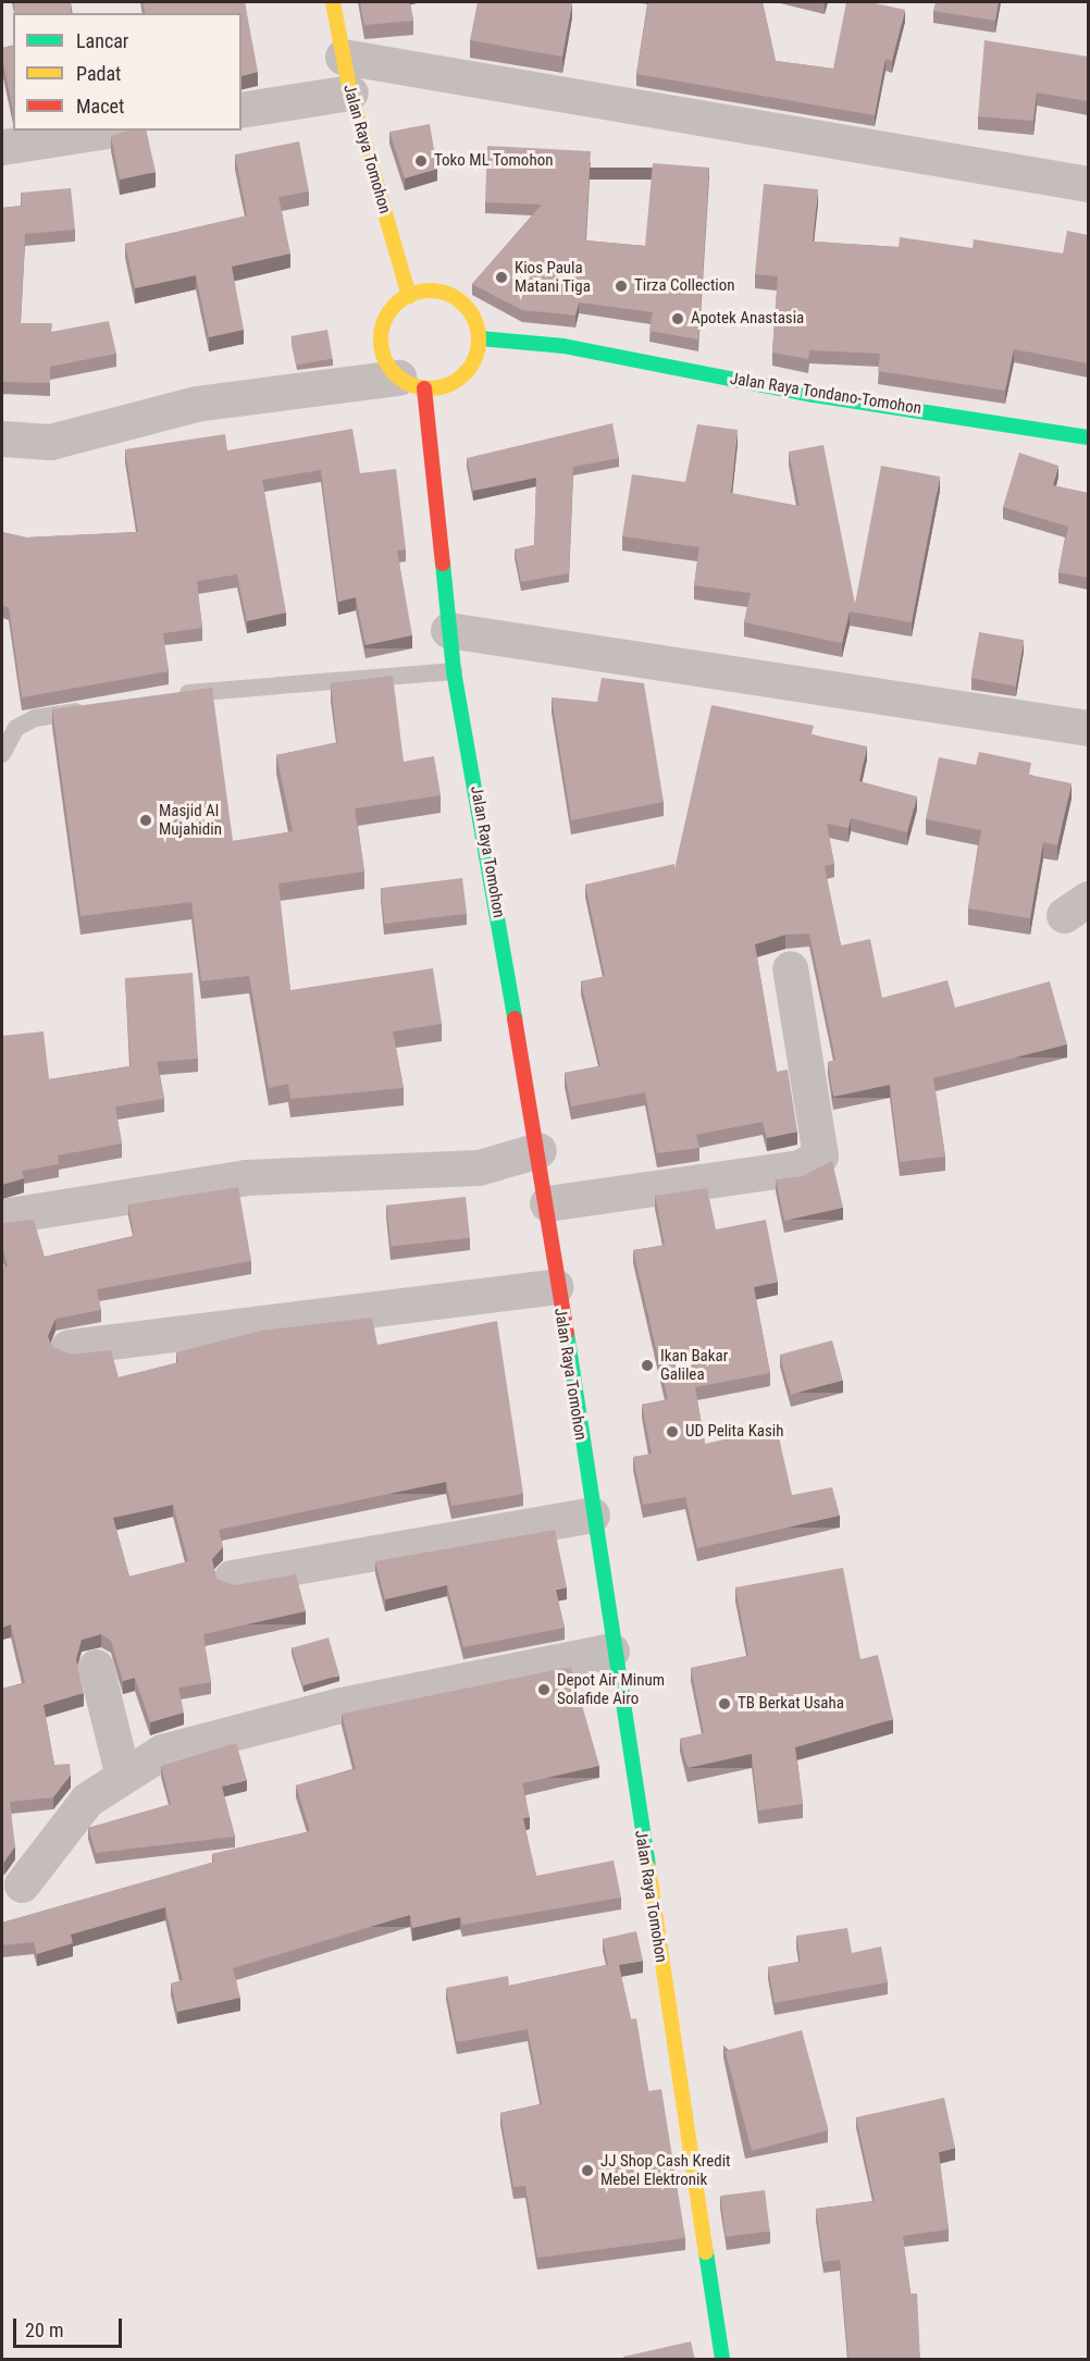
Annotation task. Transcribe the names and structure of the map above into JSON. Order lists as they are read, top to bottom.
{
  "streets": {
    "highway": ["Jalan Raya Tomohon", "Jalan Raya Tondano-Tomohon"]
  },
  "crossings": [
    ["Jalan Raya Tomohon", "Jalan Raya Tondano-Tomohon"]
  ],
  "places": [
    "Toko ML Tomohon",
    "Kios Paula Matani Tiga",
    "Tirza Collection",
    "Apotek Anastasia",
    "Masjid Al Mujahidin",
    "Ikan Bakar Galilea",
    "UD Pelita Kasih",
    "Depot Air Minum Solafide Airo",
    "TB Berkat Usaha",
    "JJ Shop Cash Kredit Mebel Elektronik"
  ],
  "legend": ["Lancar", "Padat", "Macet"],
  "scale_bar": "20 m"
}
